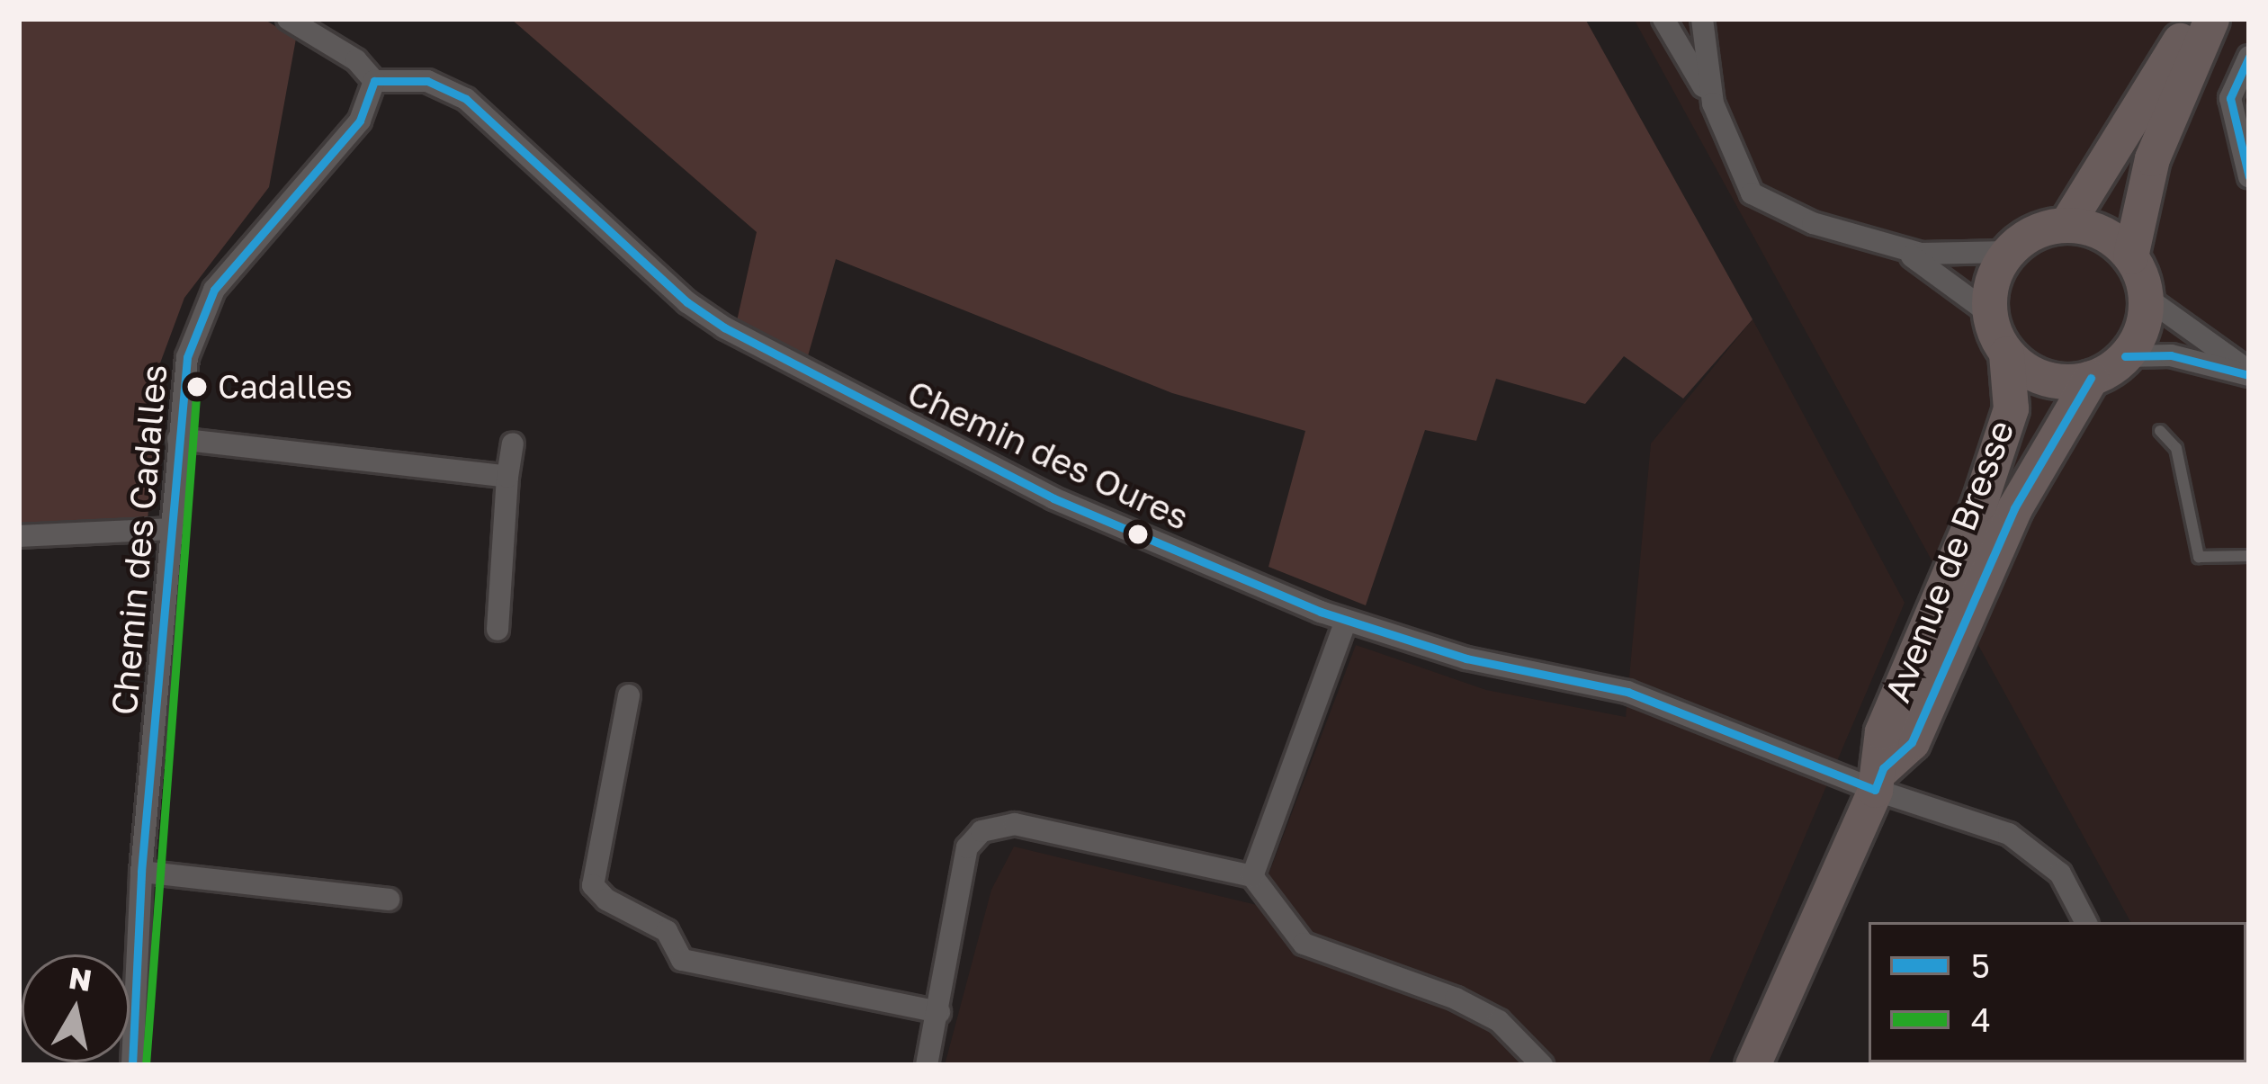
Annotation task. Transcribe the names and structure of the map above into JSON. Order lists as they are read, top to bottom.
{
  "streets": {
    "main road": ["Avenue de Bresse"],
    "street": ["Chemin des Oures", "Chemin des Cadalles"]
  },
  "crossings": [
    ["Chemin des Oures", "Chemin des Cadalles"],
    ["Chemin des Oures", "Avenue de Bresse"]
  ],
  "places": ["Cadalles"],
  "lines": ["transit line 5", "transit line 4"],
  "legend": ["5", "4"],
  "north": "top"
}
